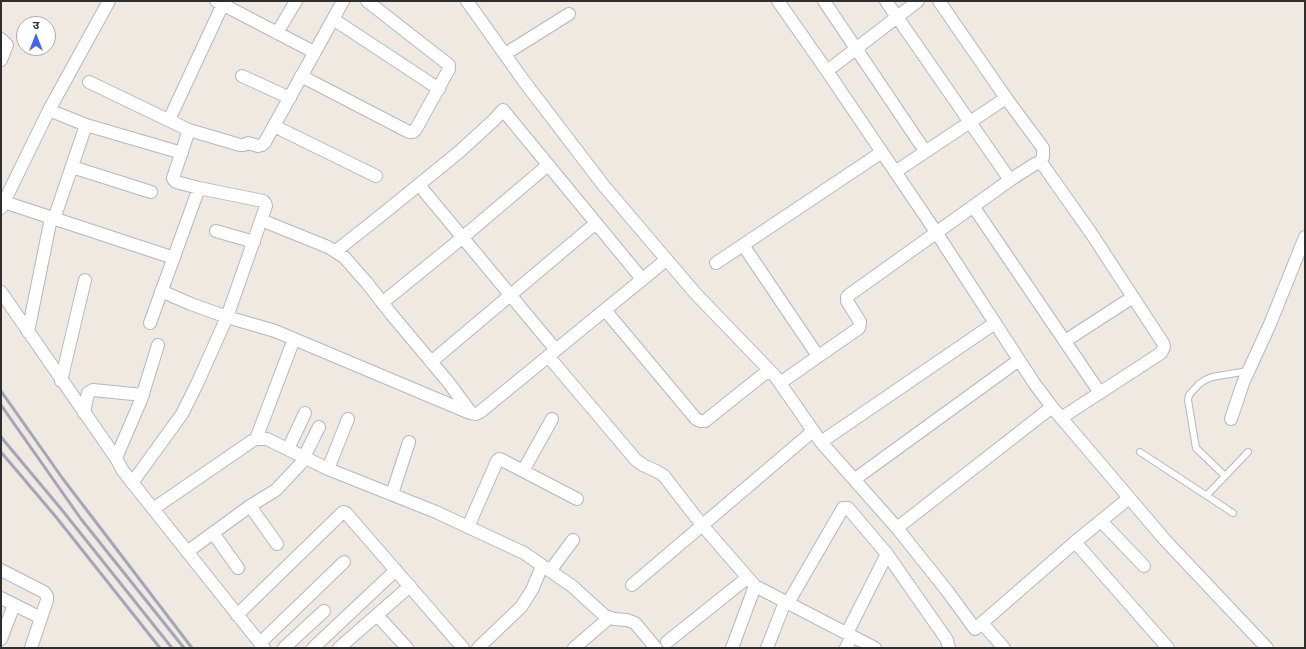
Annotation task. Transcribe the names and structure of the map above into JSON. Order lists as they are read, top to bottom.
{
  "north": "top"
}
